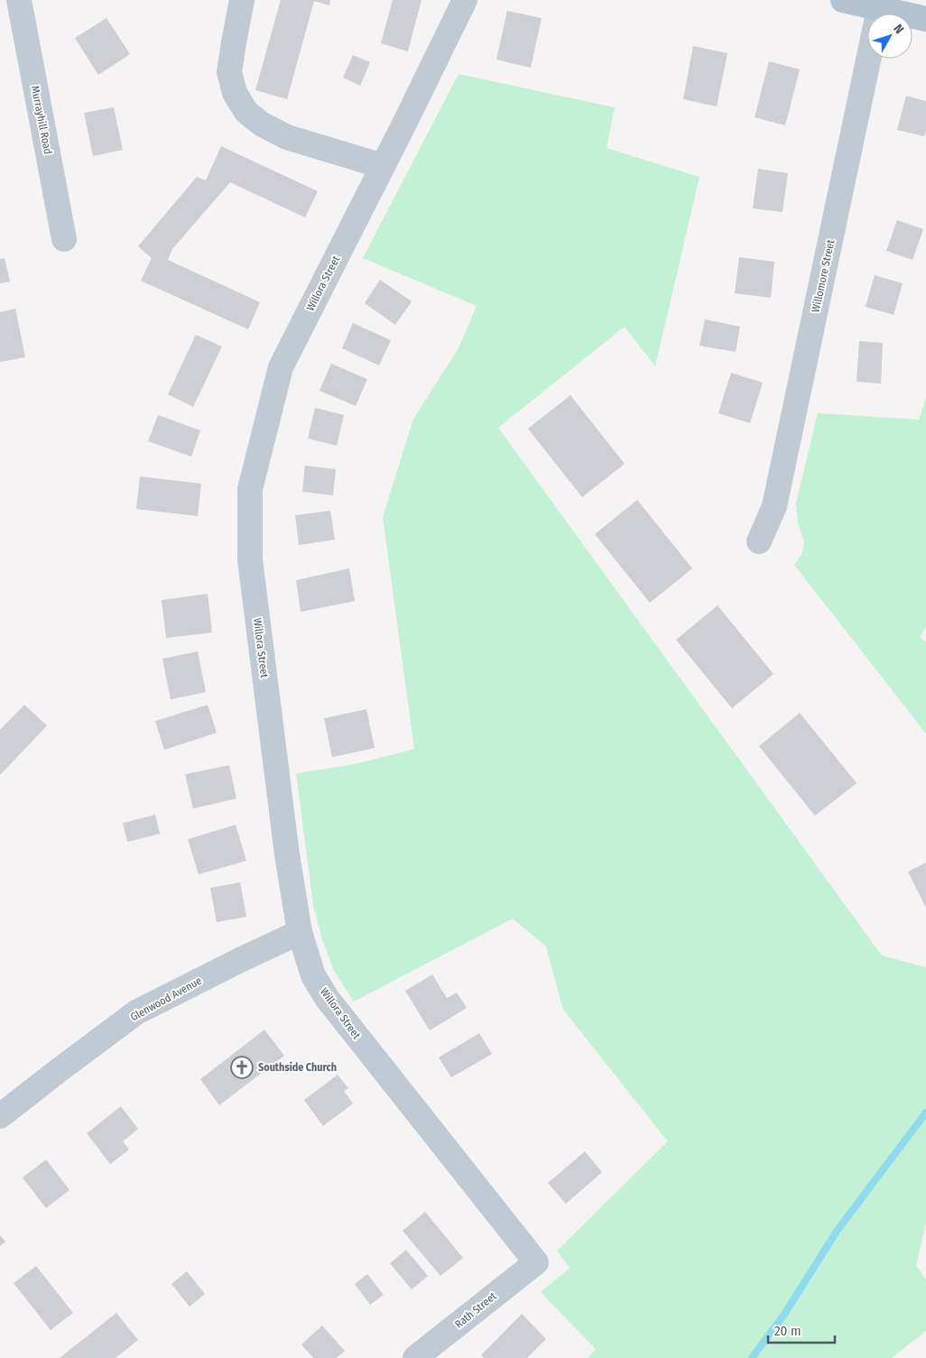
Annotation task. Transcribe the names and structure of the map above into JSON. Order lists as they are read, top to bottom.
{
  "streets": {
    "street": [
      "Murrayhill Road",
      "Willomore Street",
      "Willora Street",
      "Glenwood Avenue",
      "Rath Street"
    ]
  },
  "crossings": [
    ["Willora Street", "Glenwood Avenue"],
    ["Willora Street", "Rath Street"]
  ],
  "places": {
    "church": ["Southside Church"]
  },
  "scale_bar": "20 m",
  "north": "top right"
}
